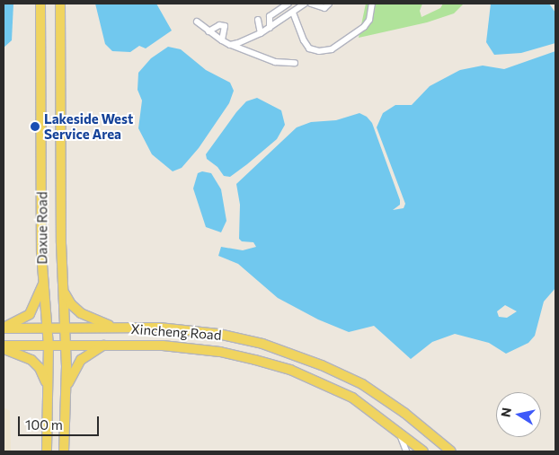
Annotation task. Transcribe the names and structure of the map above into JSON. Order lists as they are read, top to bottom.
{
  "streets": {
    "main road": ["Daxue Road", "Xincheng Road"]
  },
  "crossings": [
    ["Daxue Road", "Xincheng Road"]
  ],
  "places": ["Lakeside West Service Area"],
  "scale_bar": "100 m",
  "north": "left"
}
